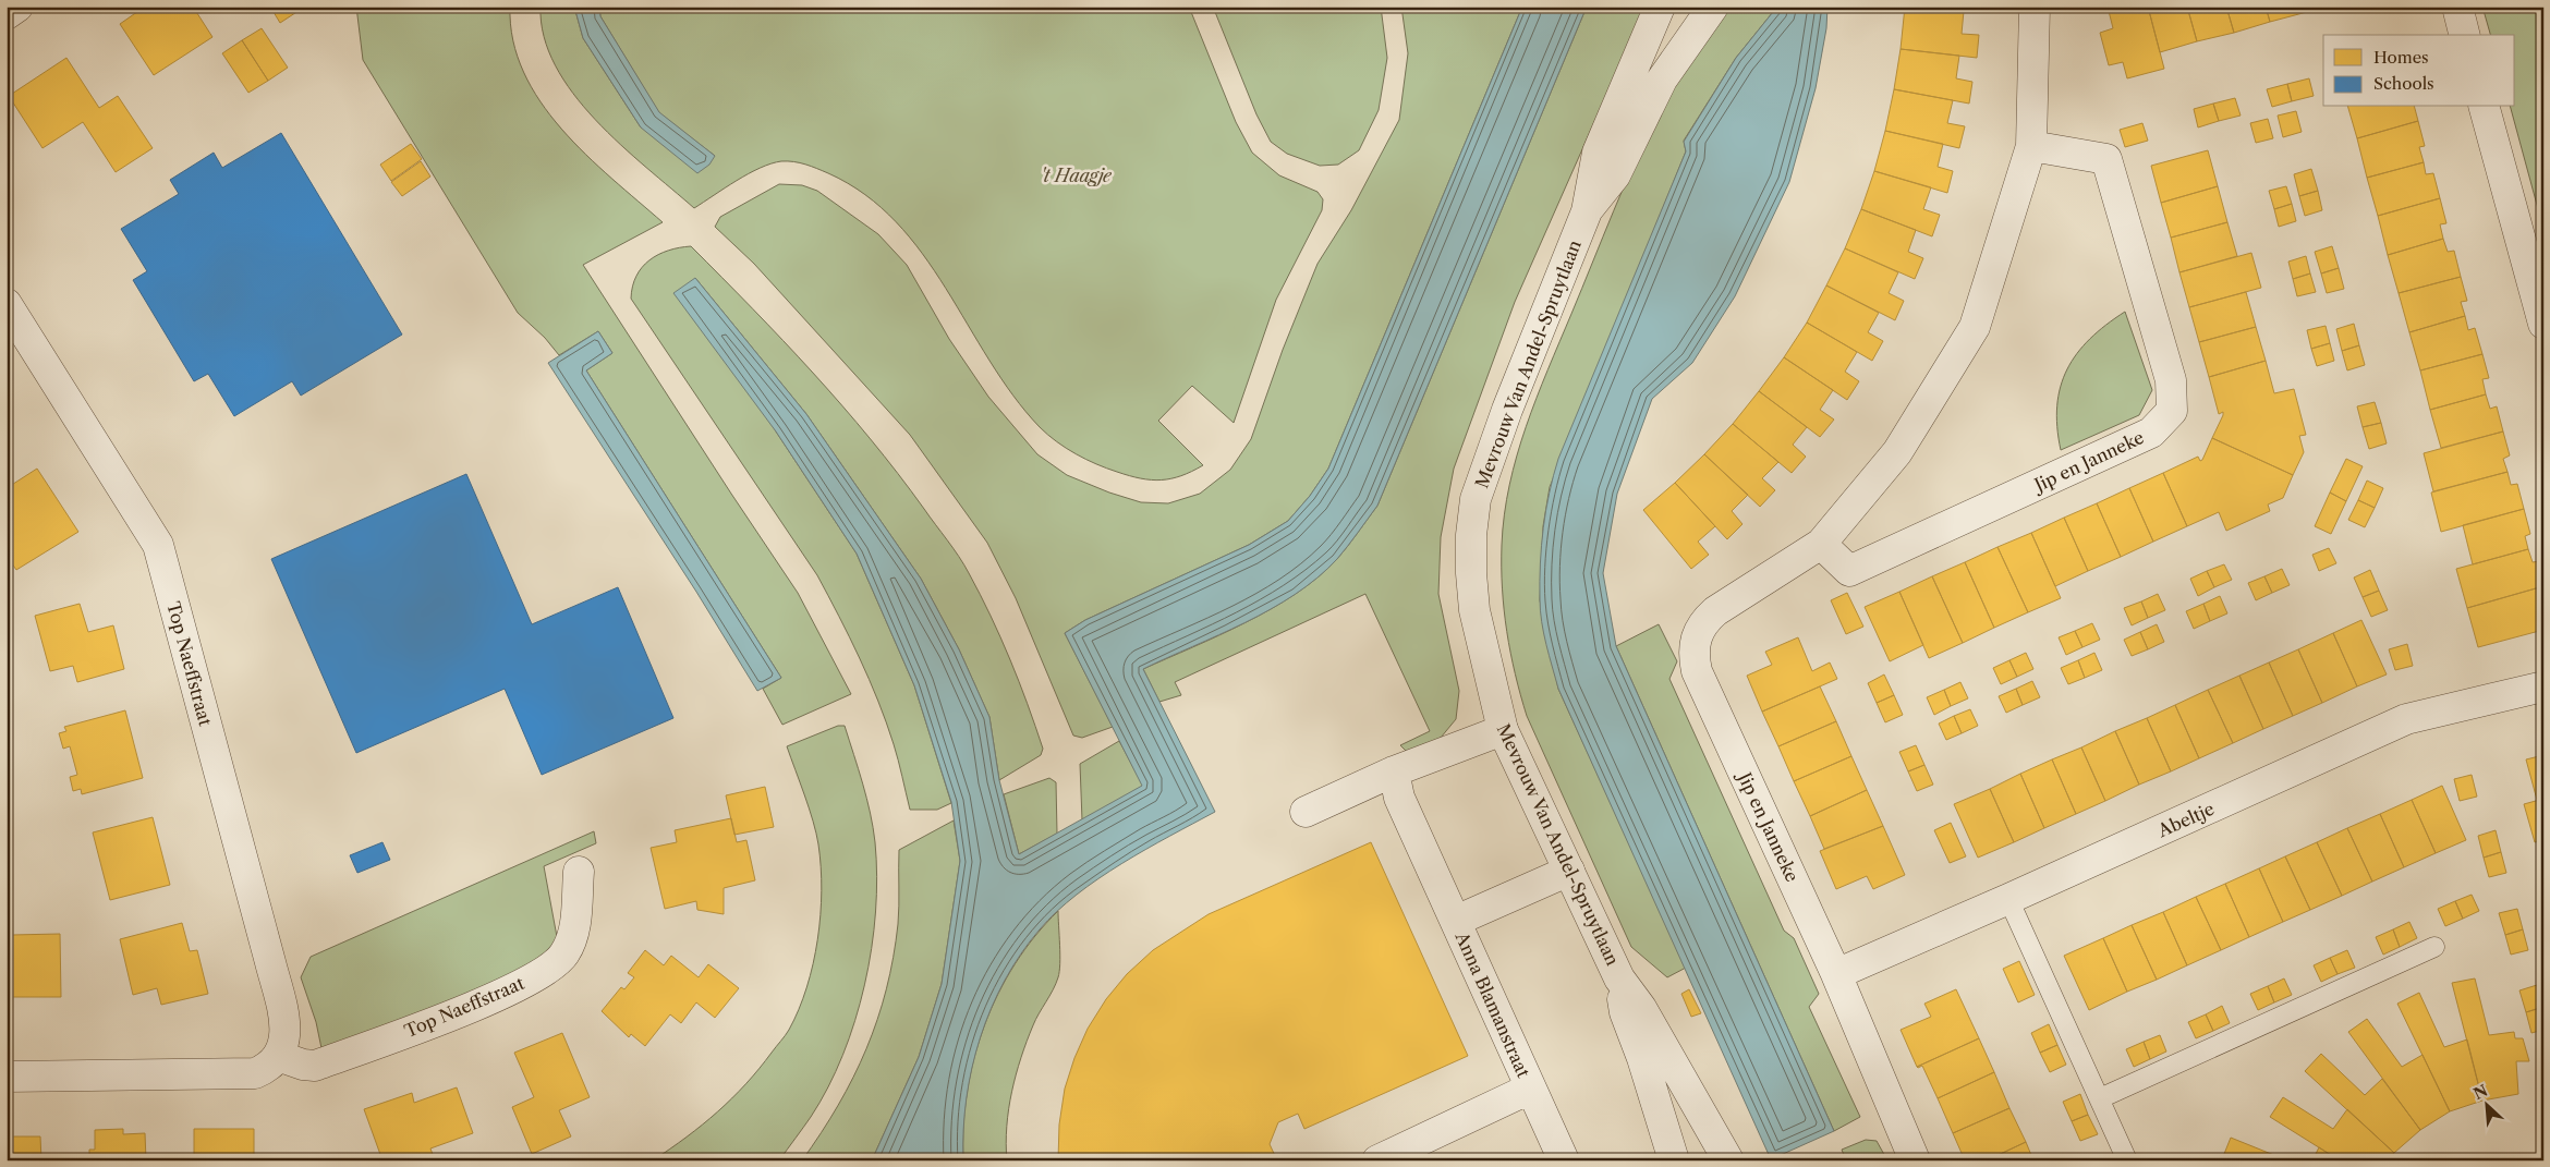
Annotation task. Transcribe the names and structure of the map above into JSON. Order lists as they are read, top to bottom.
{
  "streets": {
    "street": [
      "Mevrouw Van Andel-Spruytlaan",
      "Jip en Janneke",
      "Top Naeffstraat",
      "Abeltje",
      "Anna Blamanstraat"
    ]
  },
  "crossings": [
    ["Mevrouw Van Andel-Spruytlaan", "Anna Blamanstraat"],
    ["Jip en Janneke", "Abeltje"]
  ],
  "parks": ["'t Haagje"],
  "legend": ["Homes", "Schools"],
  "north": "top left"
}
